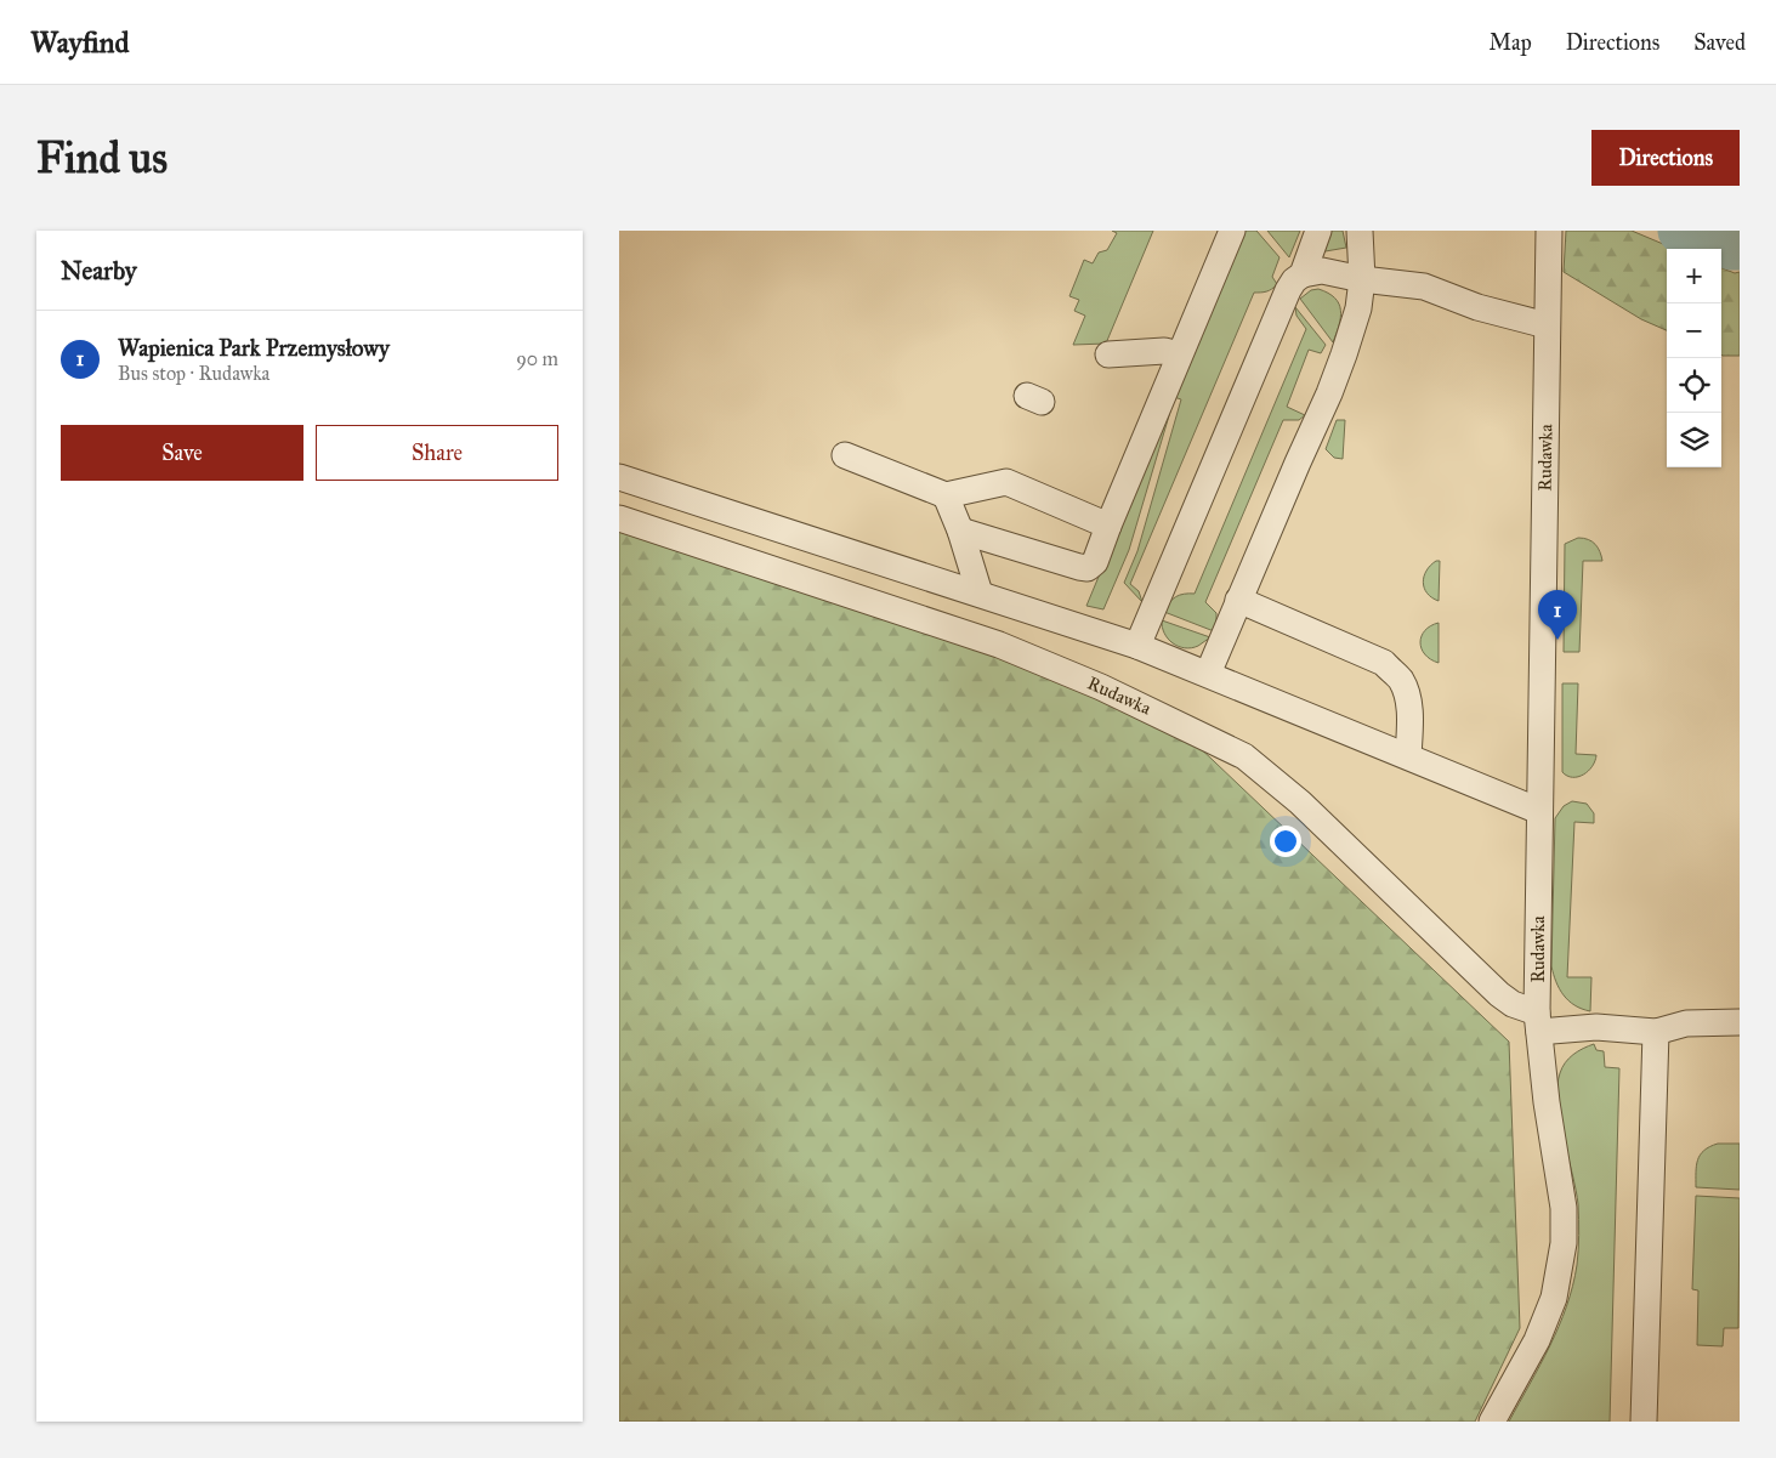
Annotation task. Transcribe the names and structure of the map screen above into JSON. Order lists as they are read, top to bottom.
{
  "streets": {
    "street": ["Rudawka"]
  },
  "page": {
    "header": "Wayfind",
    "nav": ["Map", "Directions", "Saved"],
    "buttons": [
      "Directions",
      ["Save", "Share"]
    ],
    "title": "Find us",
    "heading": "Nearby",
    "map_buttons": ["+", "−"],
    "list": [
      {
        "mark": "1",
        "name": "Wapienica Park Przemysłowy",
        "note": "Bus stop · Rudawka",
        "value": "90 m"
      }
    ],
    "pins": "1"
  }
}
